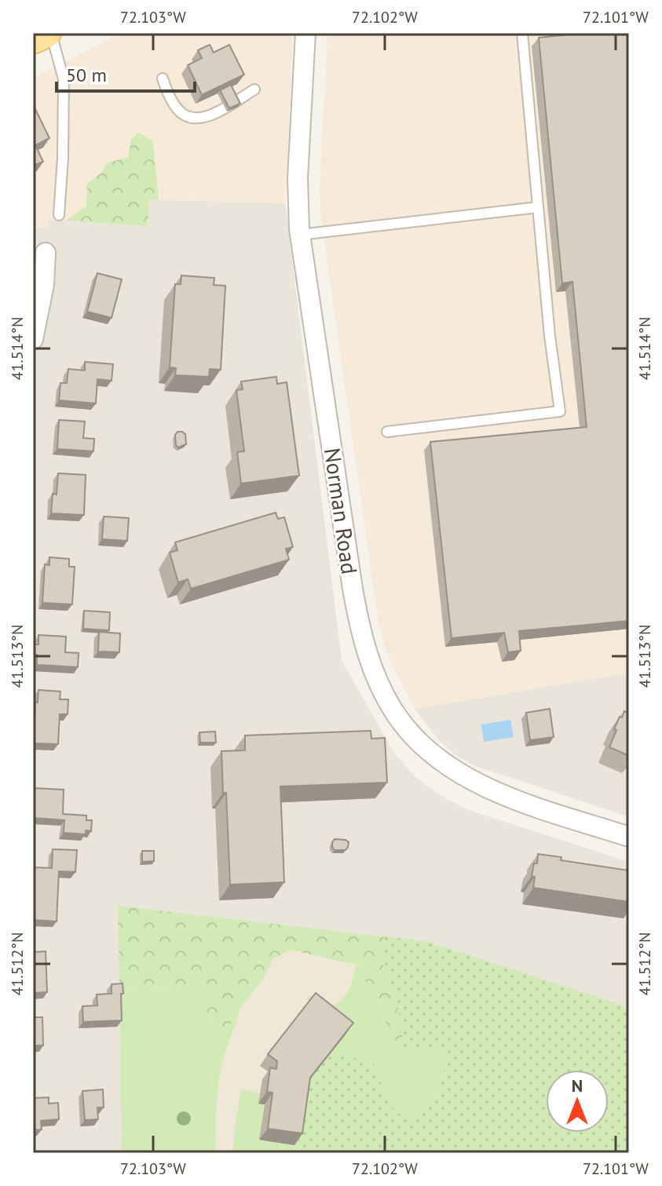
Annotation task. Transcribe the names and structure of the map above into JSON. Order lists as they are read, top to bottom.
{
  "streets": {
    "street": ["Norman Road"]
  },
  "scale_bar": "50 m",
  "north": "top",
  "coordinates": [
    "72.103°W",
    "72.102°W",
    "72.101°W",
    "41.514°N",
    "41.513°N",
    "41.512°N"
  ]
}
